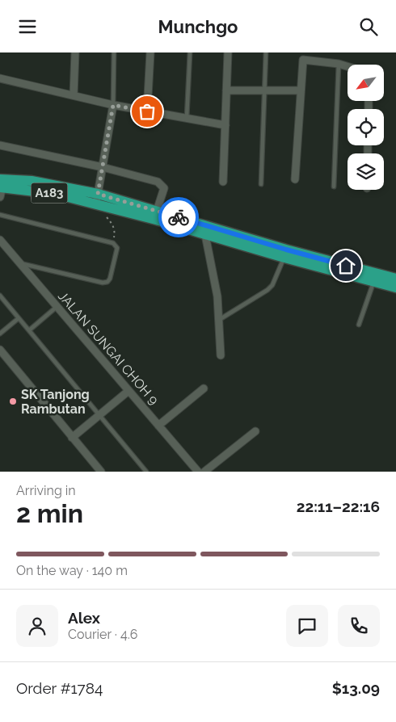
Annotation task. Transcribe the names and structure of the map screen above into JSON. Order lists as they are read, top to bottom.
{
  "streets": {
    "main road": ["A183"],
    "street": ["JALAN SUNGAI CHOH 9"]
  },
  "places": ["SK Tanjong Rambutan"],
  "north": "bottom left",
  "page": {
    "header": "Munchgo",
    "heading": ["2 min", "Arriving in", "22:11–22:16"],
    "panel": [
      "Alex",
      "Courier · 4.6",
      "Order #1784",
      "$13.09"
    ],
    "bar": "On the way · 140 m"
  }
}
